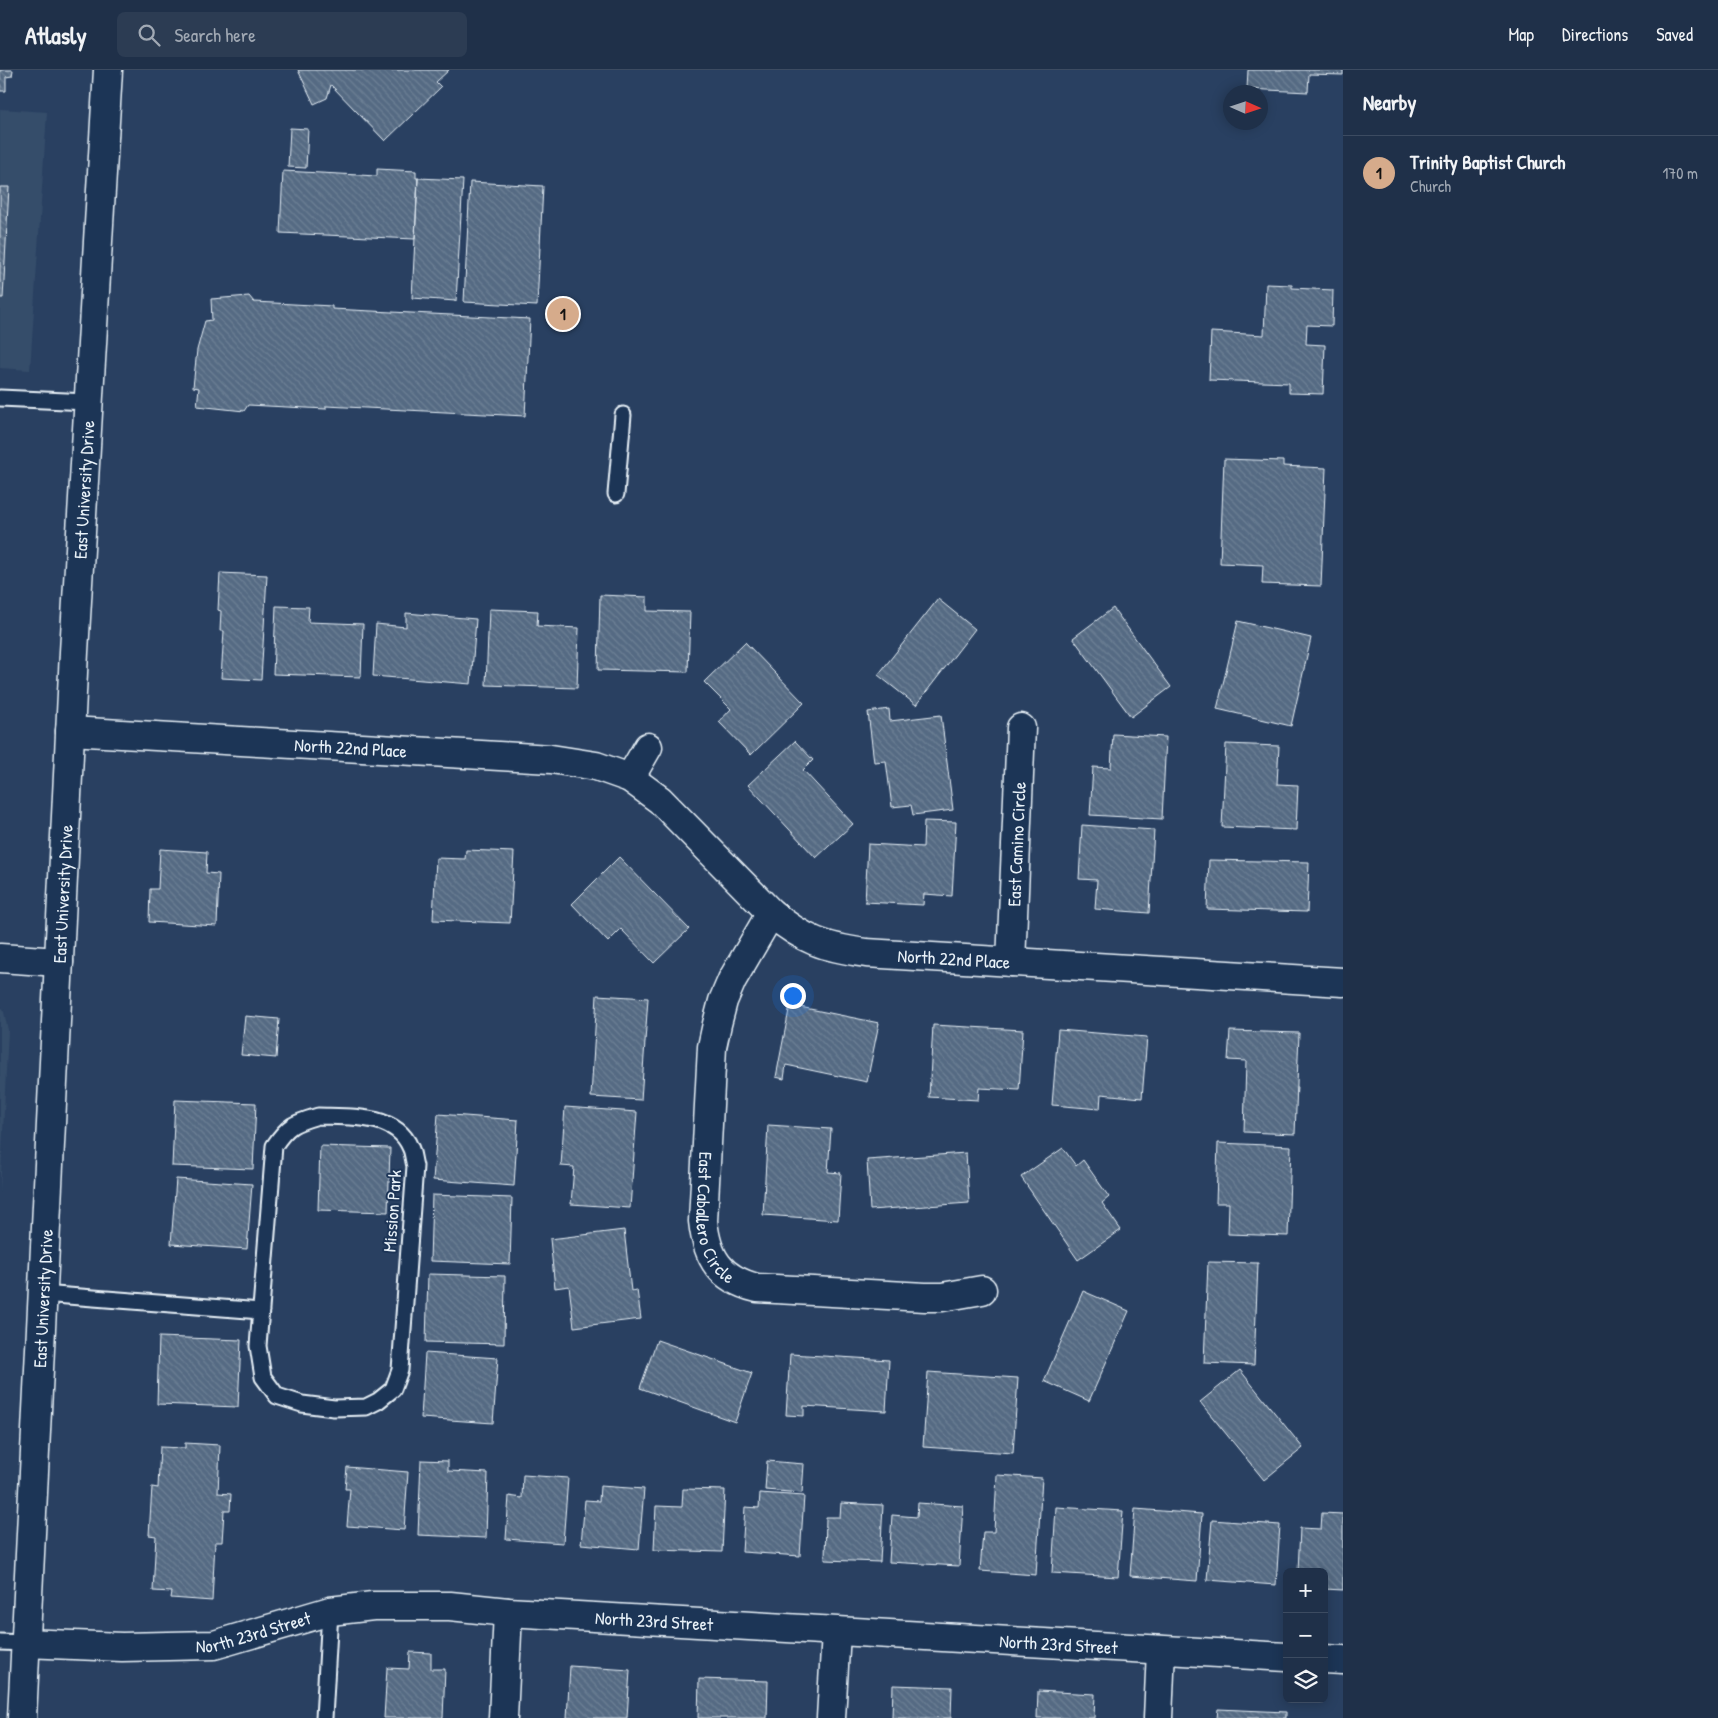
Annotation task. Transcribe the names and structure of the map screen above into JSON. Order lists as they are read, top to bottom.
{
  "streets": {
    "street": [
      "East University Drive",
      "North 22nd Place",
      "East Camino Circle",
      "East Caballero Circle",
      "North 23rd Street"
    ],
    "lane": ["Mission Park"]
  },
  "crossings": [
    ["East University Drive", "North 22nd Place"],
    ["East University Drive", "North 23rd Street"],
    ["North 22nd Place", "East Camino Circle"],
    ["North 22nd Place", "East Caballero Circle"]
  ],
  "north": "right",
  "page": {
    "header": "Atlasly",
    "search": "Search here",
    "nav": ["Map", "Directions", "Saved"],
    "heading": "Nearby",
    "list": [
      {
        "mark": "1",
        "name": "Trinity Baptist Church",
        "note": "Church",
        "value": "170 m"
      }
    ],
    "pins": "1",
    "map_buttons": ["+", "−"]
  }
}
